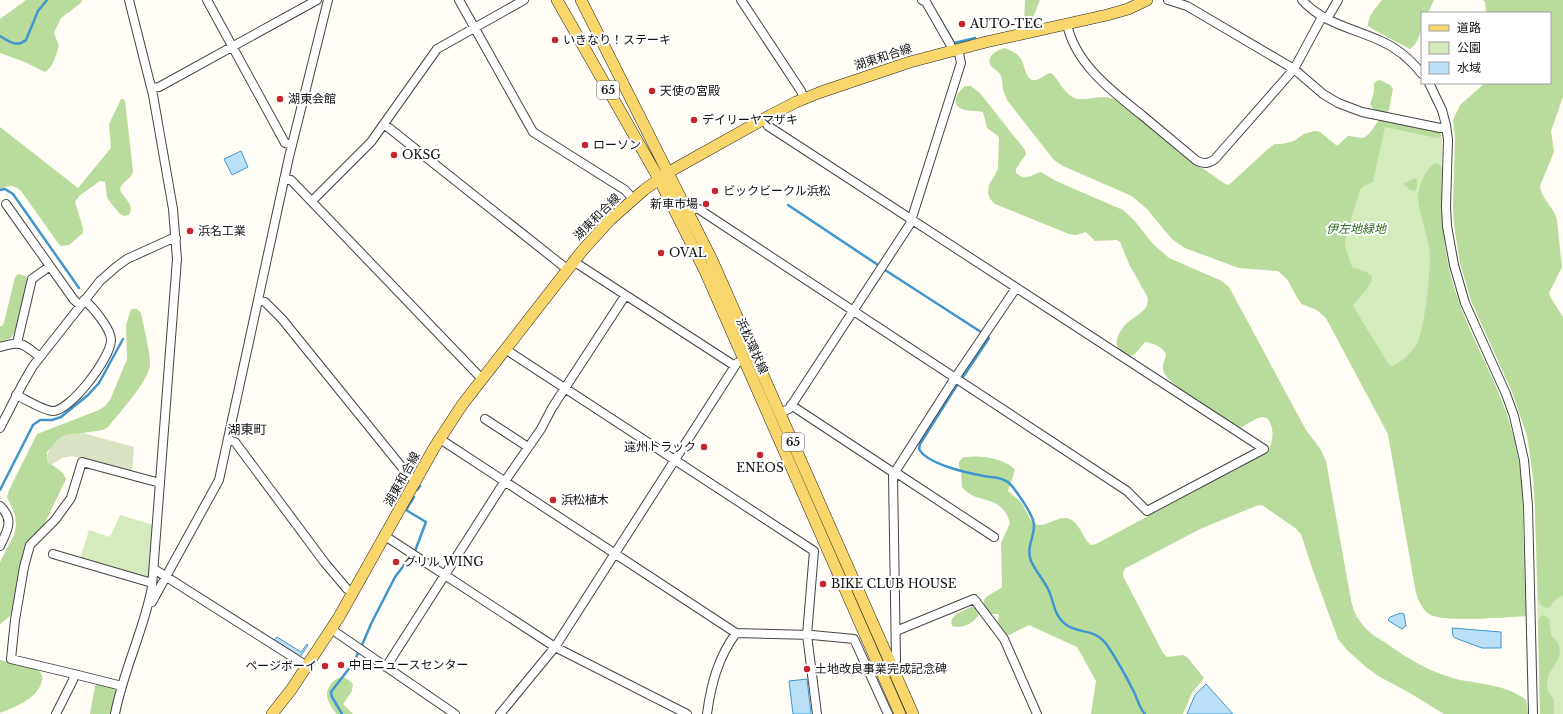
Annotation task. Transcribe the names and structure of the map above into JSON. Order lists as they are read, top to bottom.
{
  "streets": {
    "main road": ["湖東和合線", "65", "浜松環状線"]
  },
  "crossings": [
    ["湖東和合線", "浜松環状線"]
  ],
  "districts": ["湖東町"],
  "parks": ["伊左地緑地"],
  "places": [
    "AUTO-TEC",
    "いきなり！ステーキ",
    "天使の宮殿",
    "湖東会館",
    "デイリーヤマザキ",
    "ローソン",
    "OKSG",
    "ビックビークル浜松",
    "新車市場",
    "浜名工業",
    "OVAL",
    "遠州トラック",
    "ENEOS",
    "浜松植木",
    "グリル WING",
    "BIKE CLUB HOUSE",
    "中日ニュースセンター",
    "ページボーイ",
    "土地改良事業完成記念碑"
  ],
  "legend": ["道路", "公園", "水域"]
}
